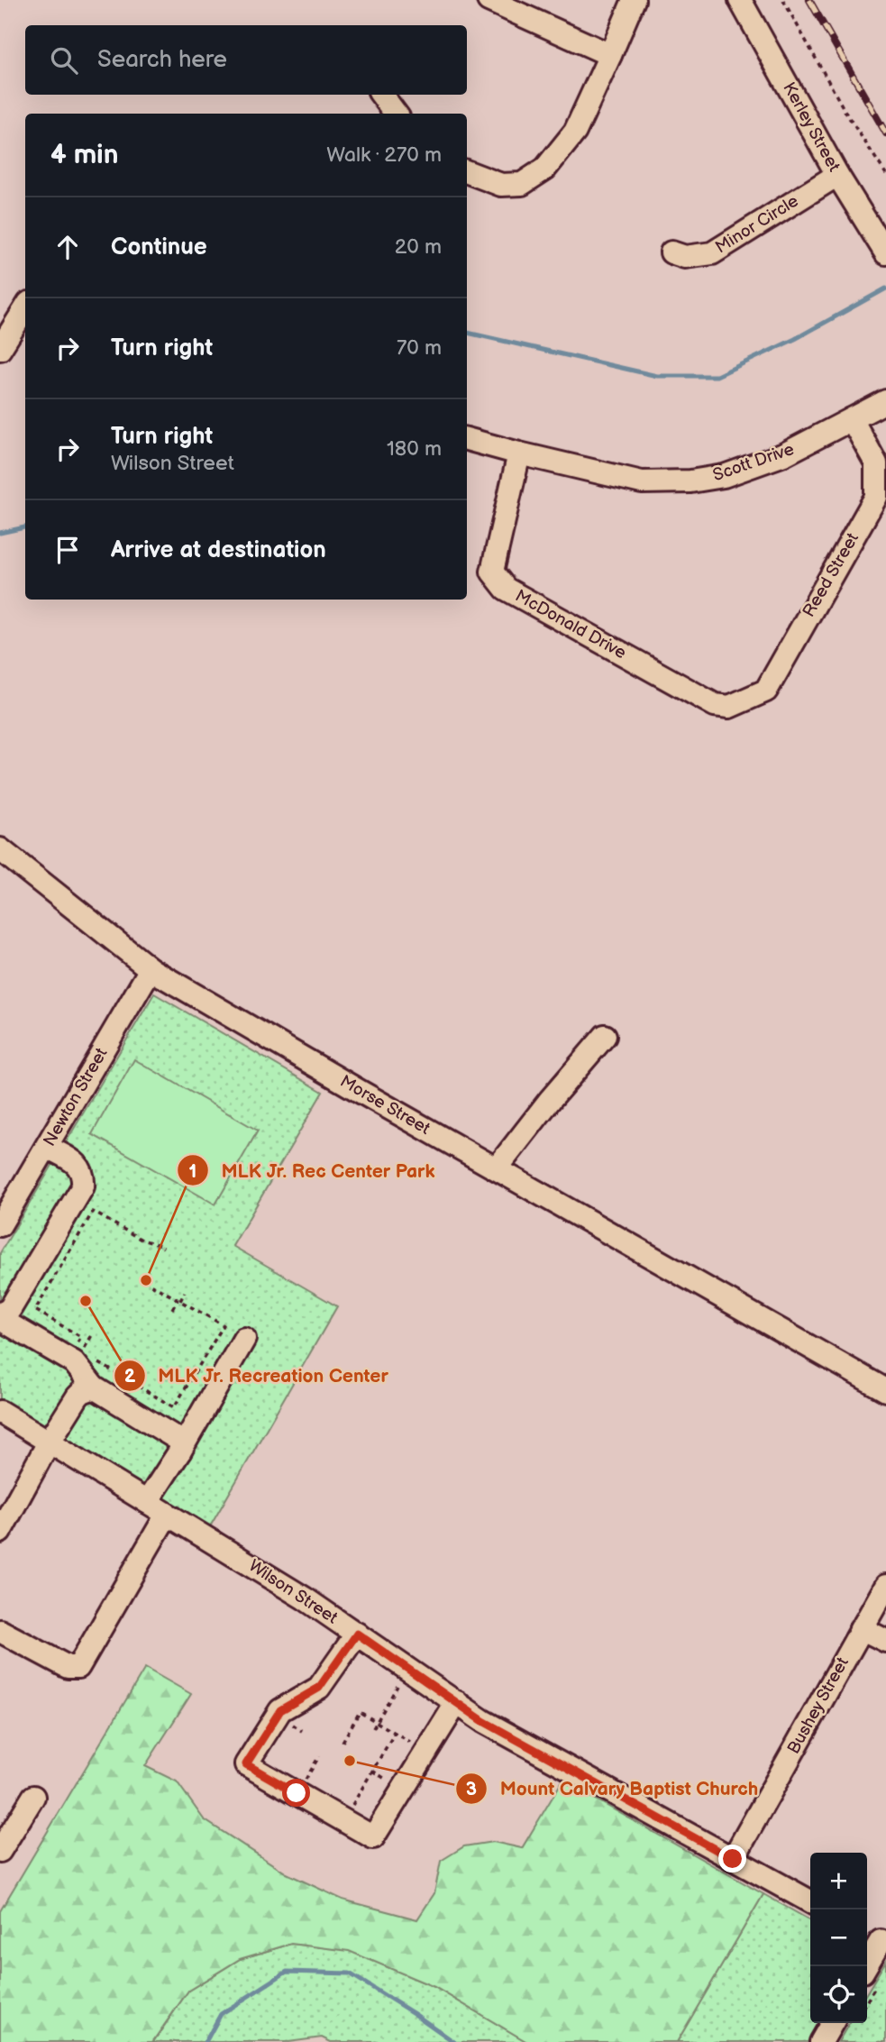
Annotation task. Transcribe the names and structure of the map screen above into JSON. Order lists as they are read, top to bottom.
{
  "streets": {
    "street": [
      "Kerley Street",
      "Minor Circle",
      "Scott Drive",
      "Reed Street",
      "McDonald Drive",
      "Newton Street",
      "Morse Street",
      "Wilson Street",
      "Bushey Street"
    ]
  },
  "crossings": [
    ["Kerley Street", "Minor Circle"],
    ["Scott Drive", "Reed Street"],
    ["Scott Drive", "McDonald Drive"],
    ["Reed Street", "McDonald Drive"],
    ["Newton Street", "Morse Street"],
    ["Wilson Street", "Bushey Street"]
  ],
  "places": ["MLK Jr. Rec Center Park", "MLK Jr. Recreation Center", "Mount Calvary Baptist Church"],
  "page": {
    "search": "Search here",
    "heading": ["4 min", "Walk · 270 m"],
    "list": [
      ["Continue", "20 m"],
      ["Turn right", "70 m"],
      ["Turn right", "Wilson Street", "180 m"],
      "Arrive at destination"
    ],
    "map_buttons": ["+", "−"]
  }
}
